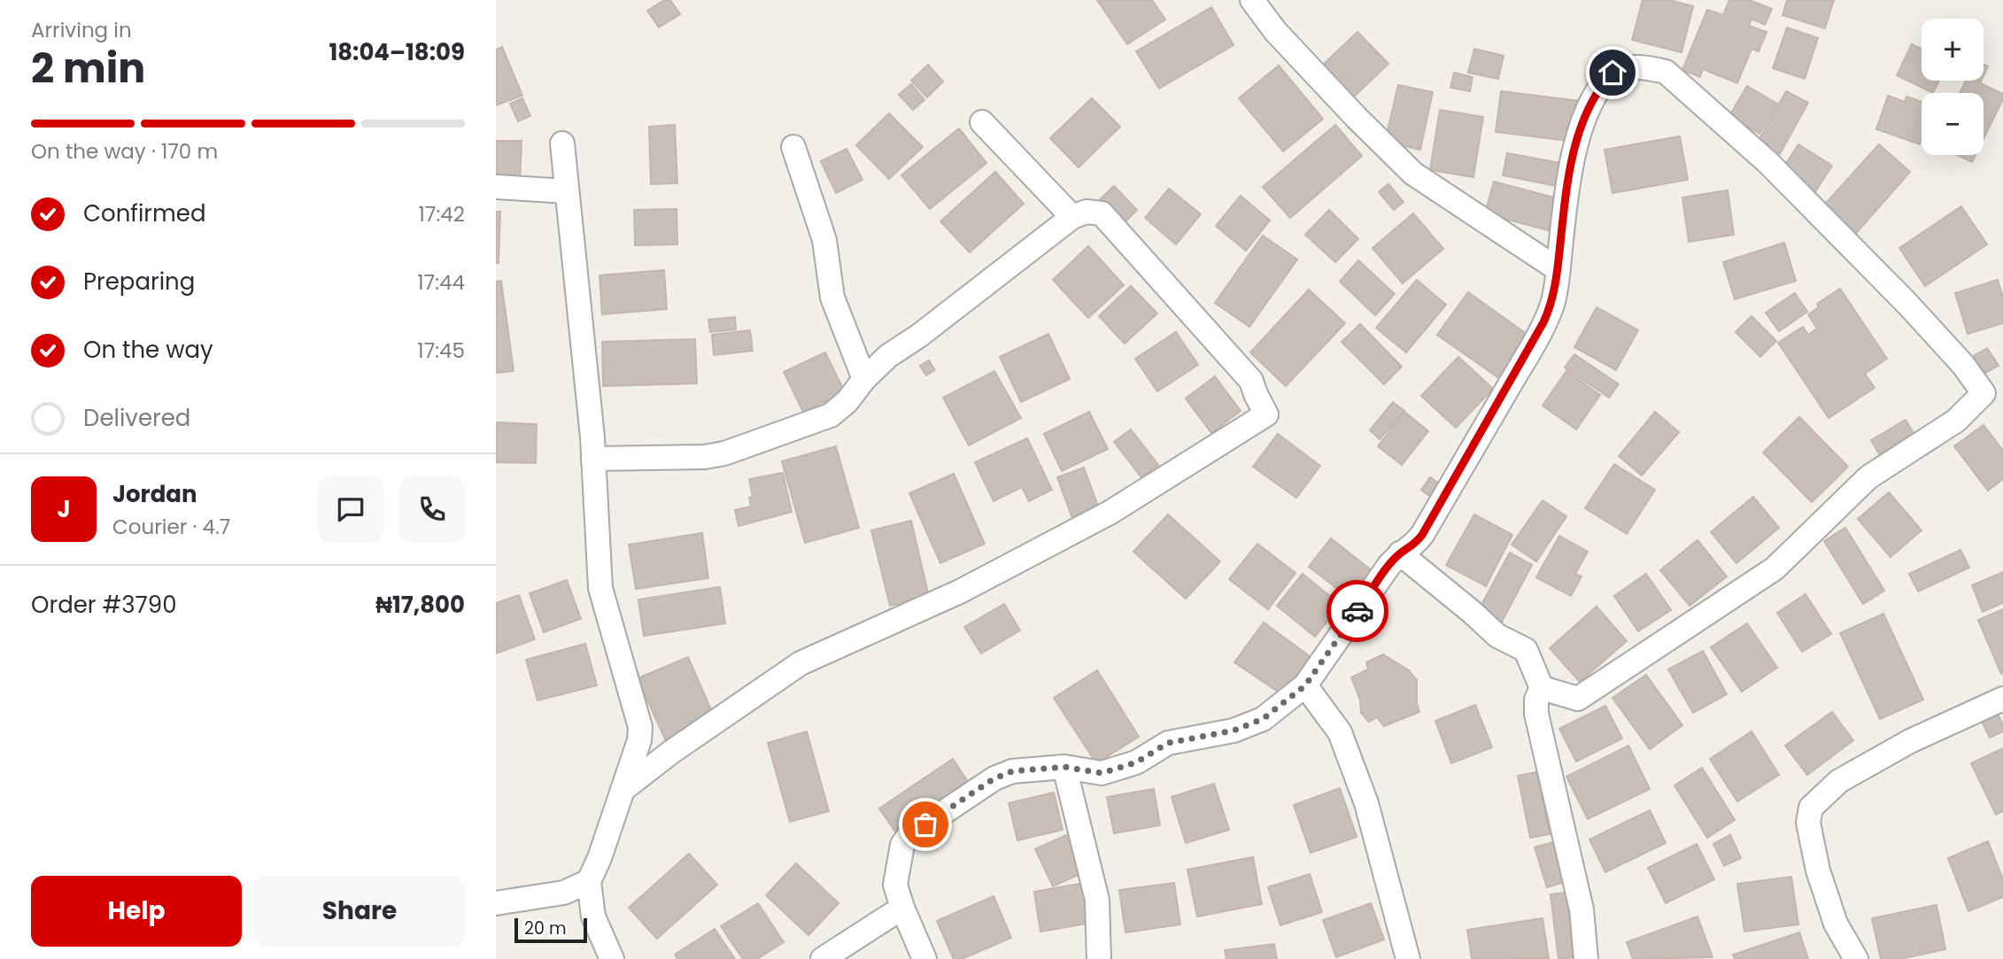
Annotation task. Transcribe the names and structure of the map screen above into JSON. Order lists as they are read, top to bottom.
{
  "scale_bar": "20 m",
  "page": {
    "heading": ["2 min", "Arriving in", "18:04–18:09"],
    "panel": [
      "Jordan",
      "Courier · 4.7",
      "Order #3790",
      "₦17,800"
    ],
    "map_buttons": ["+", "−"],
    "bar": "On the way · 170 m",
    "list": [
      ["Confirmed", "17:42"],
      ["Preparing", "17:44"],
      ["On the way", "17:45"],
      "Delivered"
    ],
    "round": "J",
    "buttons": ["Help", "Share"],
    "scale": "20 m"
  }
}
